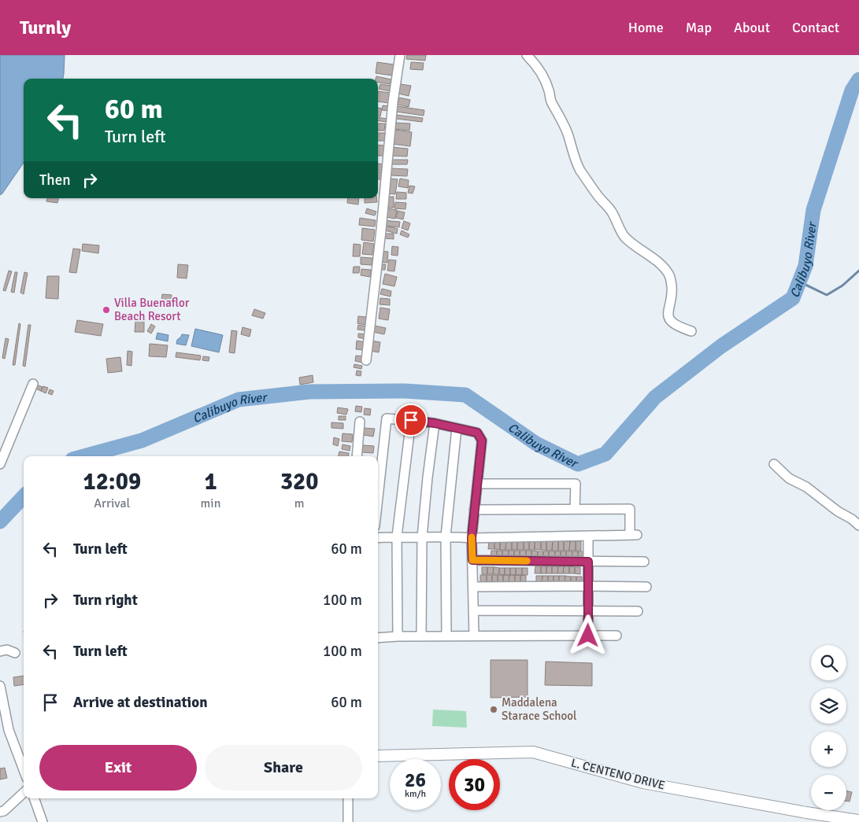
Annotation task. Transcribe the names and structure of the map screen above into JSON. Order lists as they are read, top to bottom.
{
  "streets": {
    "street": ["L. CENTENO DRIVE"]
  },
  "water": ["Calibuyo River"],
  "places": ["Villa Buenaflor Beach Resort", "Maddalena Starace School"],
  "page": {
    "header": "Turnly",
    "nav": [
      "Home",
      "Map",
      "About",
      "Contact"
    ],
    "turn": ["60 m", "Turn left"],
    "then": "Then",
    "eta": [
      "12:09",
      "Arrival",
      "1",
      "min",
      "320",
      "m"
    ],
    "list": [
      {
        "name": "Turn left",
        "value": "60 m"
      },
      {
        "name": "Turn right",
        "value": "100 m"
      },
      {
        "name": "Turn left",
        "value": "100 m"
      },
      {
        "name": "Arrive at destination",
        "value": "60 m"
      }
    ],
    "map_buttons": ["+", "−"],
    "buttons": ["Exit", "Share"],
    "speed": "26 km/h",
    "limit": "30"
  }
}
